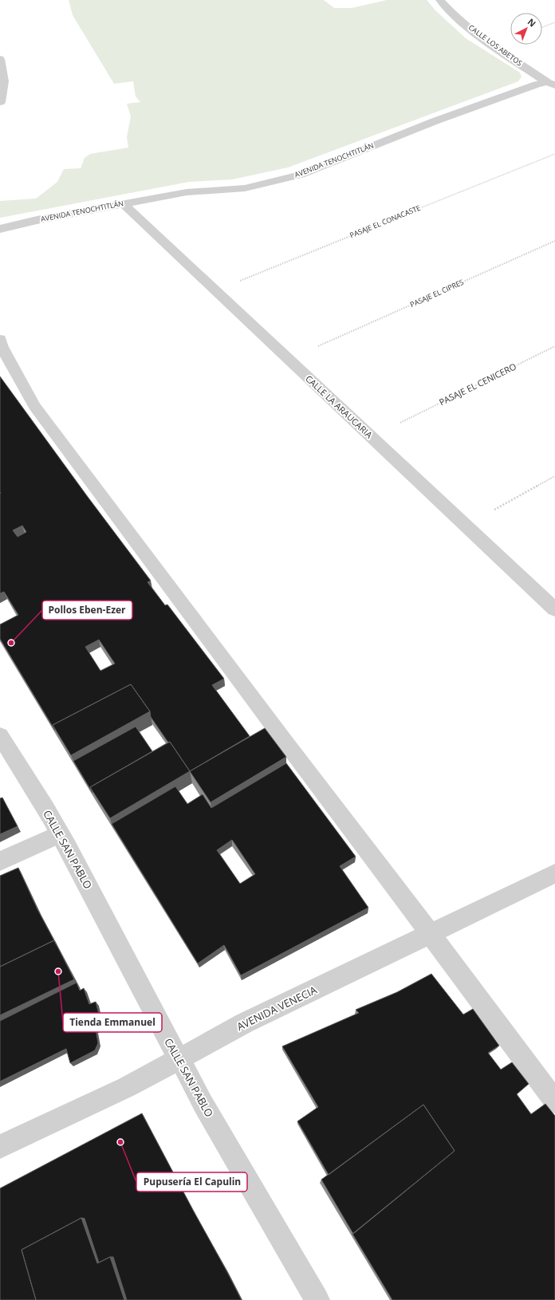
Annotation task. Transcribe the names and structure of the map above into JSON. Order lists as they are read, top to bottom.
{
  "streets": {
    "street": [
      "CALLE LOS ABETOS",
      "AVENIDA TENOCHTITLÁN",
      "CALLE LA ARAUCARIA",
      "CALLE SAN PABLO",
      "AVENIDA VENECIA"
    ],
    "path": ["PASAJE EL CONACASTE", "PASAJE EL CIPRES", "PASAJE EL CENICERO"]
  },
  "crossings": [
    ["CALLE LOS ABETOS", "AVENIDA TENOCHTITLÁN"],
    ["AVENIDA TENOCHTITLÁN", "CALLE LA ARAUCARIA"],
    ["PASAJE EL CONACASTE", "CALLE LA ARAUCARIA"],
    ["CALLE SAN PABLO", "AVENIDA VENECIA"]
  ],
  "places": ["Pollos Eben-Ezer", "Tienda Emmanuel", "Pupusería El Capulin"],
  "north": "top right"
}
